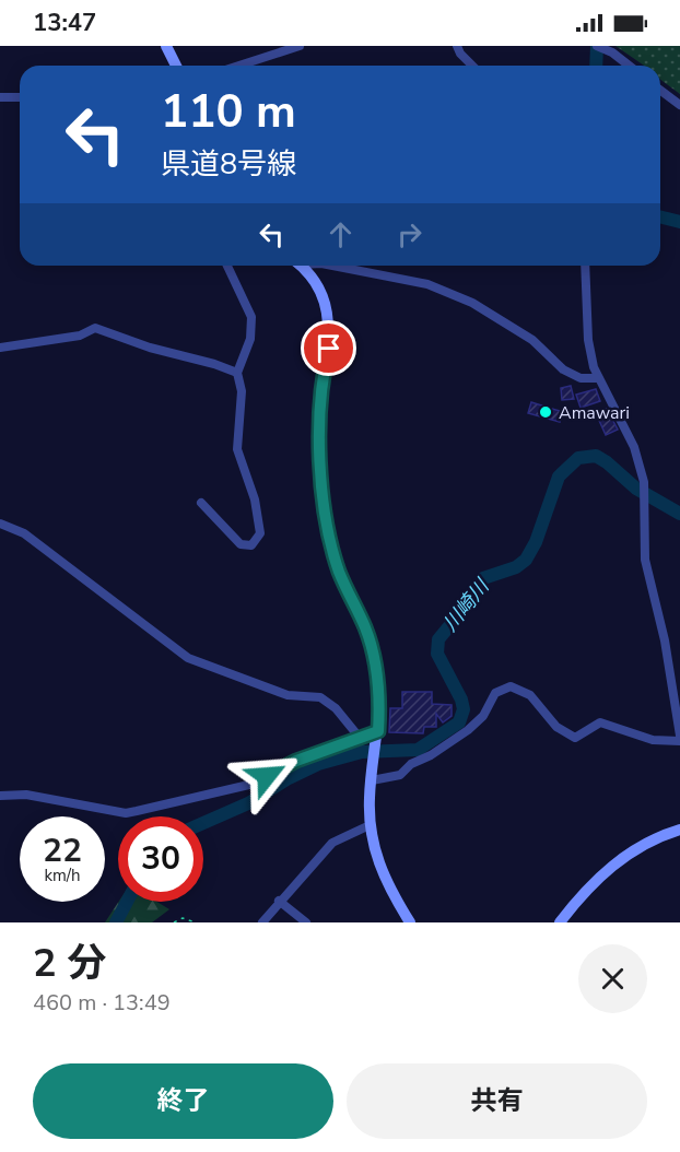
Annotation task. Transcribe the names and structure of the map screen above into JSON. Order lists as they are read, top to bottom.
{
  "water": ["川崎川"],
  "places": ["Amawari"],
  "page": {
    "status": "13:47",
    "turn": ["110 m", "県道8号線"],
    "speed": "22 km/h",
    "limit": "30",
    "heading": ["2 分", "460 m · 13:49"],
    "buttons": ["終了", "共有"]
  }
}
